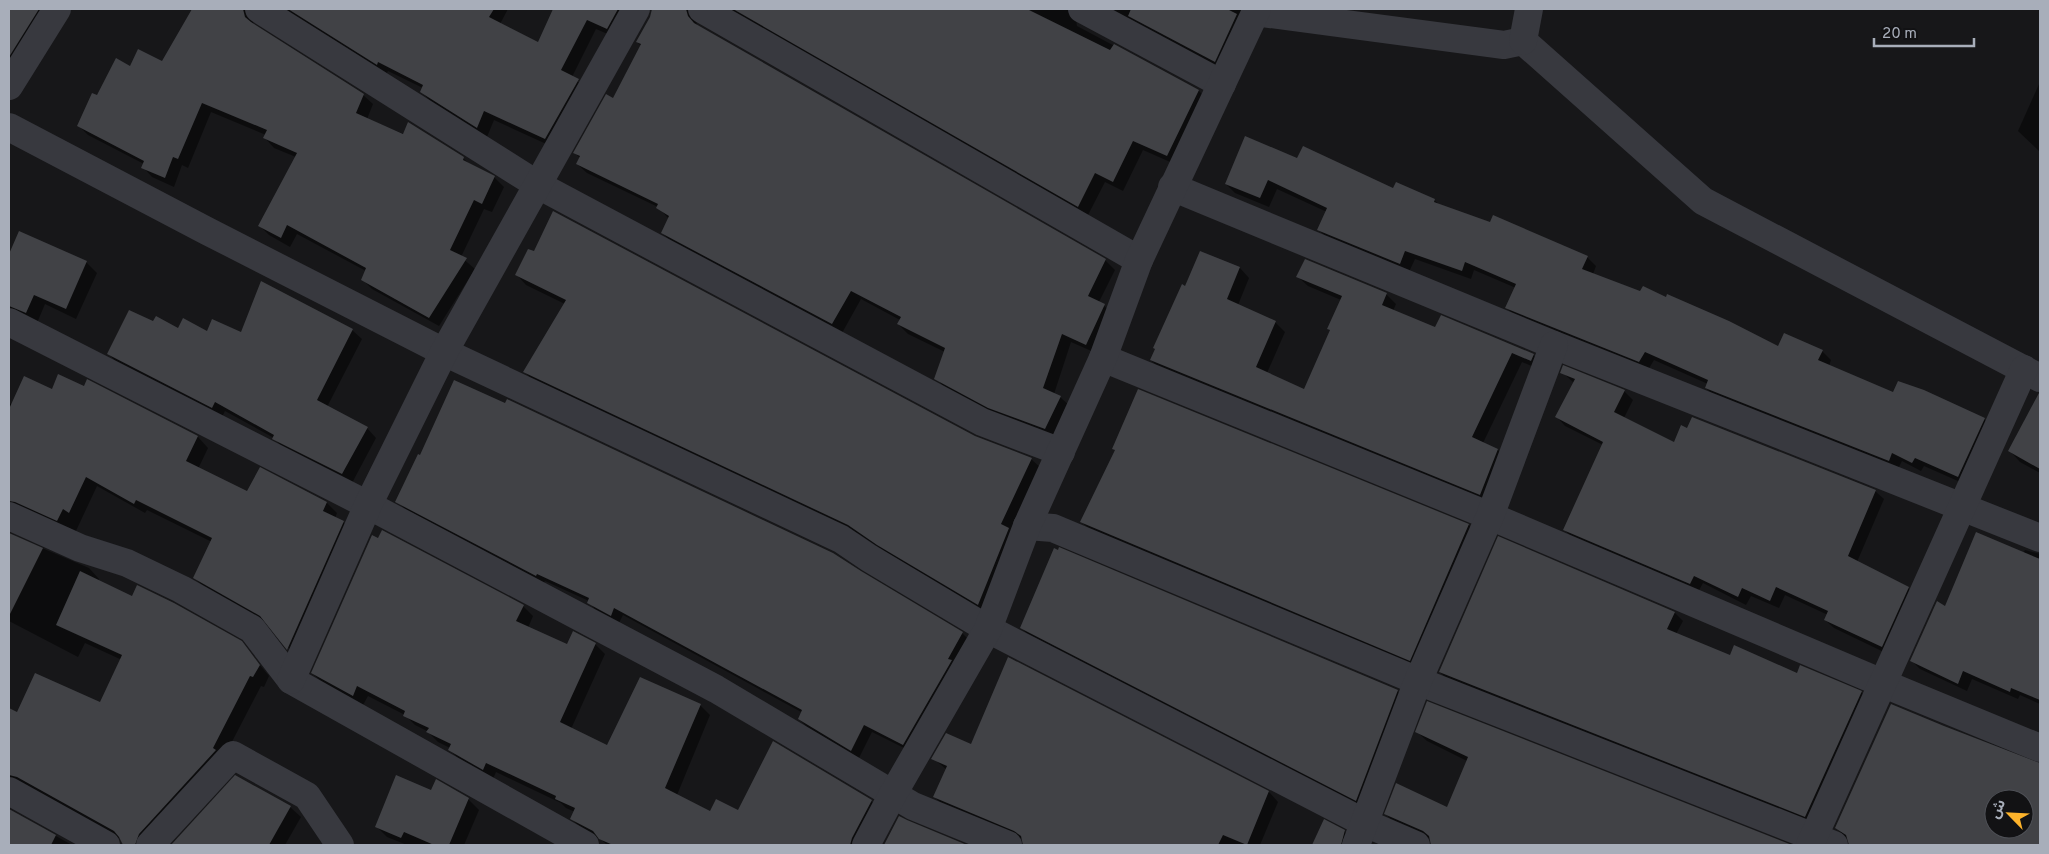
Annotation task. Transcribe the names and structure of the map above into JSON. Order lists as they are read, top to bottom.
{
  "scale_bar": "20 m",
  "north": "top left"
}
